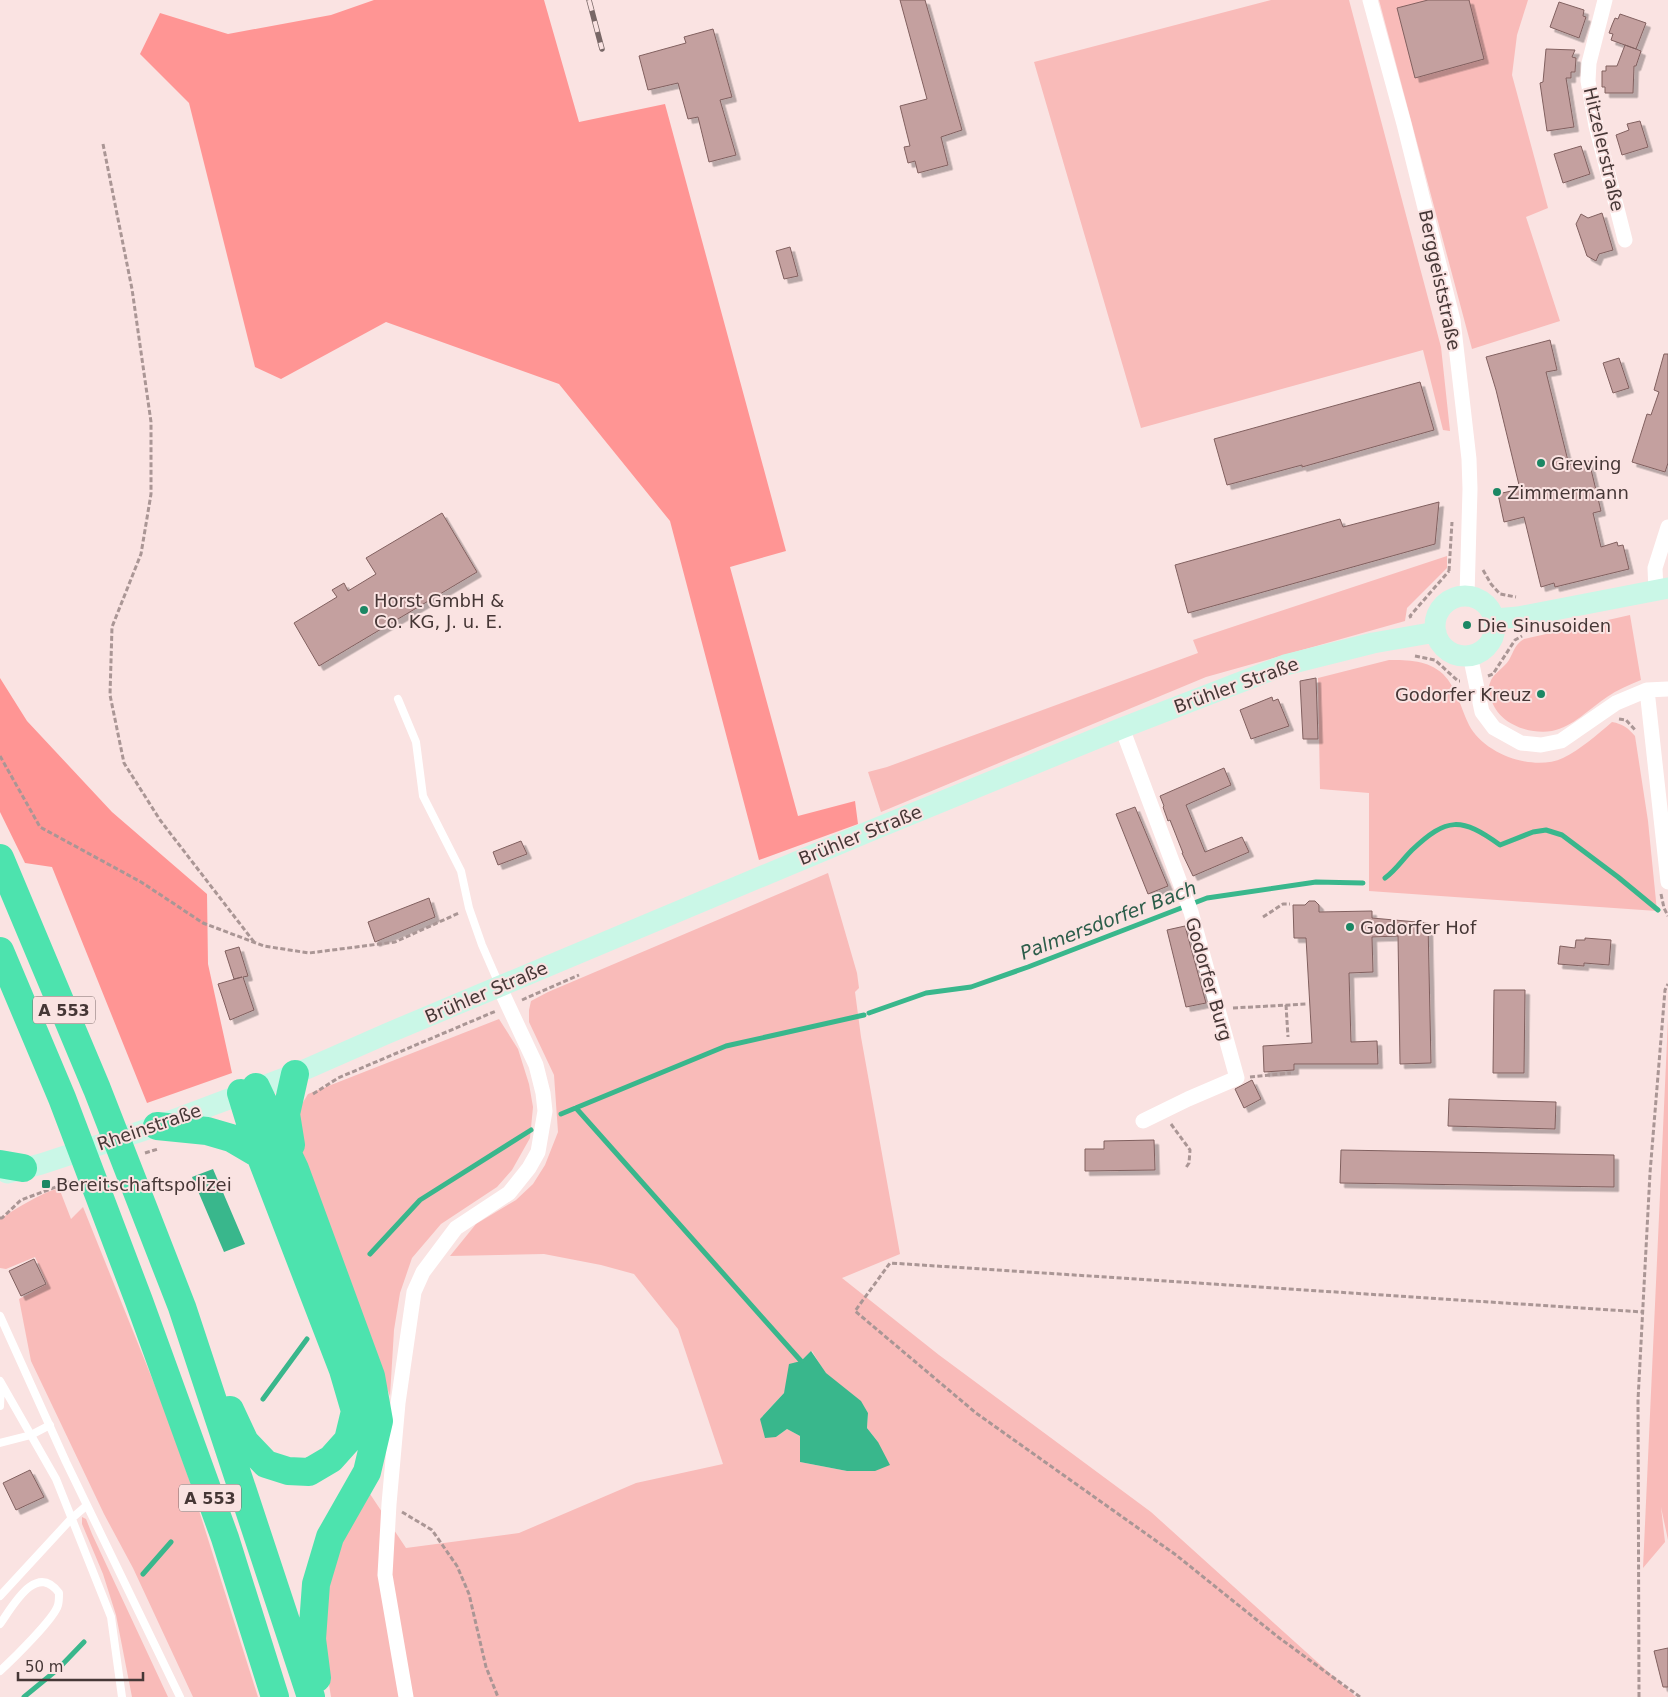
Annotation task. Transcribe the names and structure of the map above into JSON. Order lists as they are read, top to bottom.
{
  "streets": {
    "highway": ["A 553"],
    "main road": ["Brühler Straße", "Rheinstraße"],
    "street": ["Hitzelerstraße", "Berggeiststraße", "Godorfer Burg"]
  },
  "crossings": [
    ["Berggeiststraße", "Brühler Straße"],
    ["Brühler Straße", "Godorfer Burg"],
    ["Brühler Straße", "Rheinstraße"]
  ],
  "water": ["Palmersdorfer Bach"],
  "places": {
    "other": [
      "Greving",
      "Zimmermann",
      "Horst GmbH & Co. KG, J. u. E.",
      "Die Sinusoiden",
      "Godorfer Kreuz",
      "Godorfer Hof"
    ],
    "transit": ["Bereitschaftspolizei"]
  },
  "scale_bar": "50 m"
}
